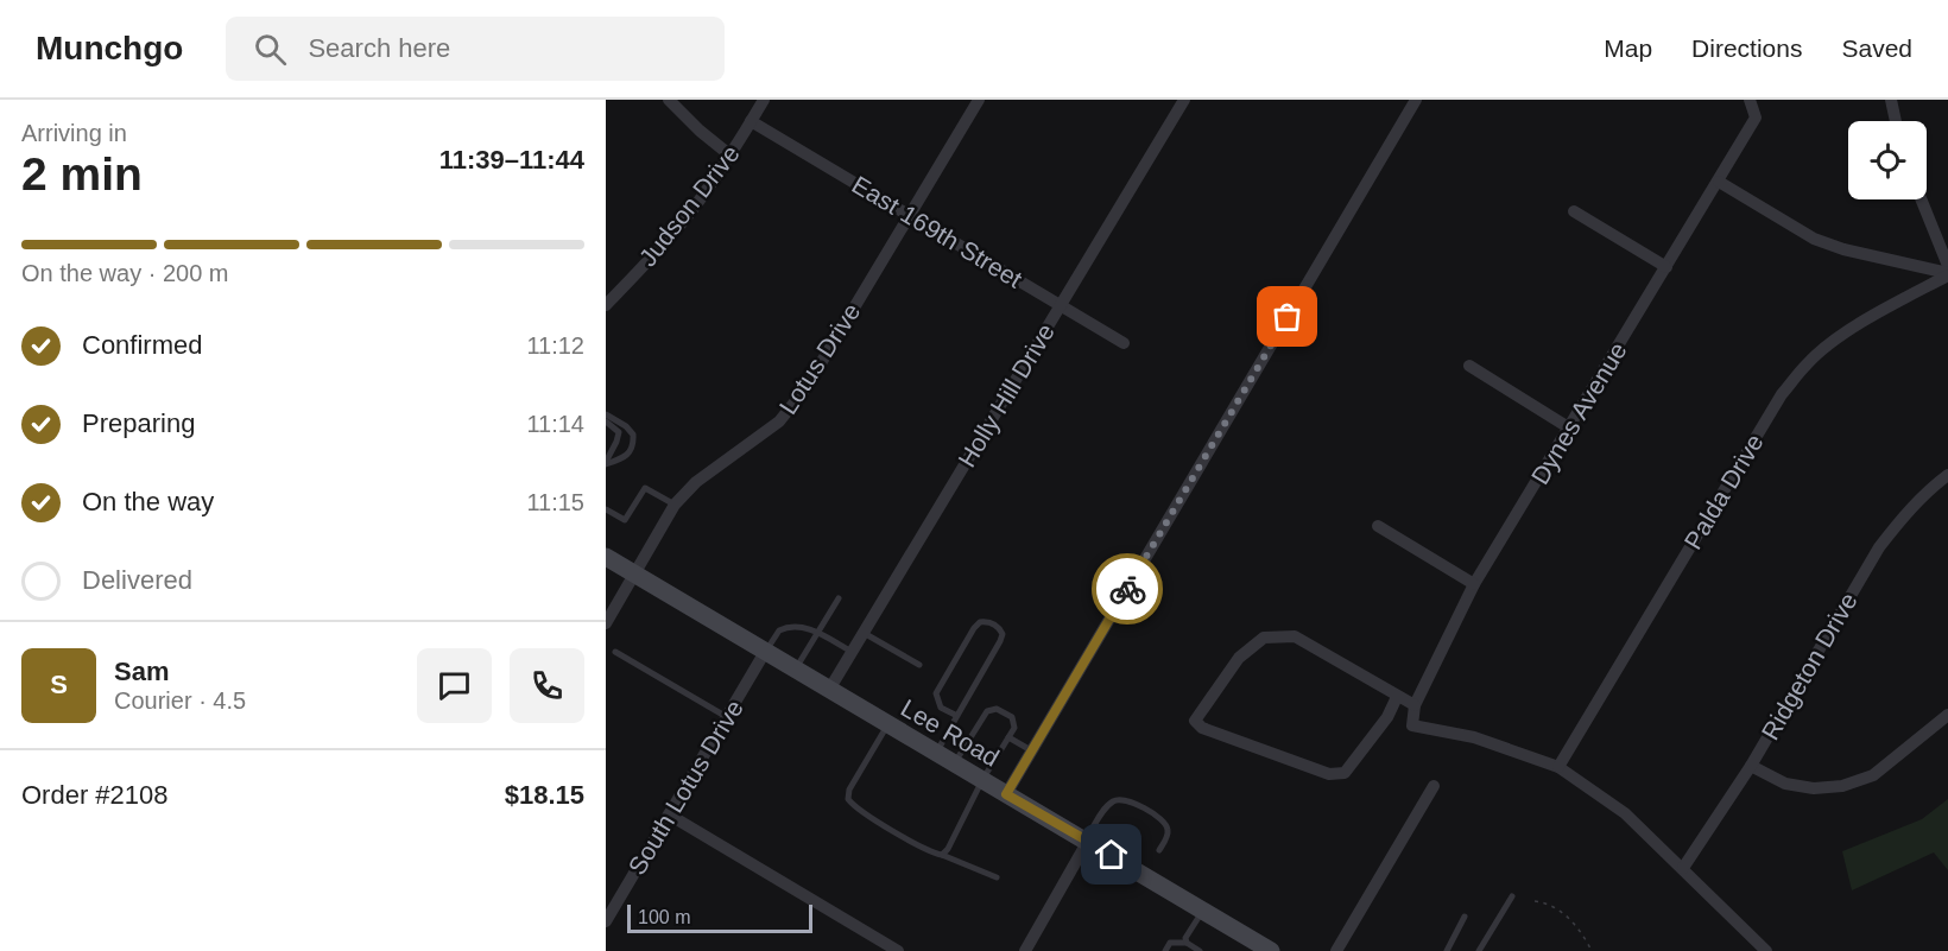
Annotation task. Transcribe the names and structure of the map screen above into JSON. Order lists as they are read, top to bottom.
{
  "streets": {
    "main road": ["Lee Road"],
    "street": [
      "Judson Drive",
      "East 169th Street",
      "Lotus Drive",
      "Holly Hill Drive",
      "Dynes Avenue",
      "Palda Drive",
      "Ridgeton Drive",
      "South Lotus Drive"
    ]
  },
  "crossings": [
    ["Judson Drive", "East 169th Street"],
    ["East 169th Street", "Lotus Drive"],
    ["East 169th Street", "Holly Hill Drive"],
    ["Lotus Drive", "Lee Road"],
    ["Holly Hill Drive", "Lee Road"],
    ["Dynes Avenue", "Palda Drive"],
    ["Lee Road", "South Lotus Drive"]
  ],
  "scale_bar": "100 m",
  "page": {
    "header": "Munchgo",
    "search": "Search here",
    "nav": ["Map", "Directions", "Saved"],
    "heading": ["2 min", "Arriving in", "11:39–11:44"],
    "panel": [
      "Sam",
      "Courier · 4.5",
      "Order #2108",
      "$18.15"
    ],
    "bar": "On the way · 200 m",
    "list": [
      ["Confirmed", "11:12"],
      ["Preparing", "11:14"],
      ["On the way", "11:15"],
      "Delivered"
    ],
    "round": "S",
    "scale": "100 m"
  }
}
